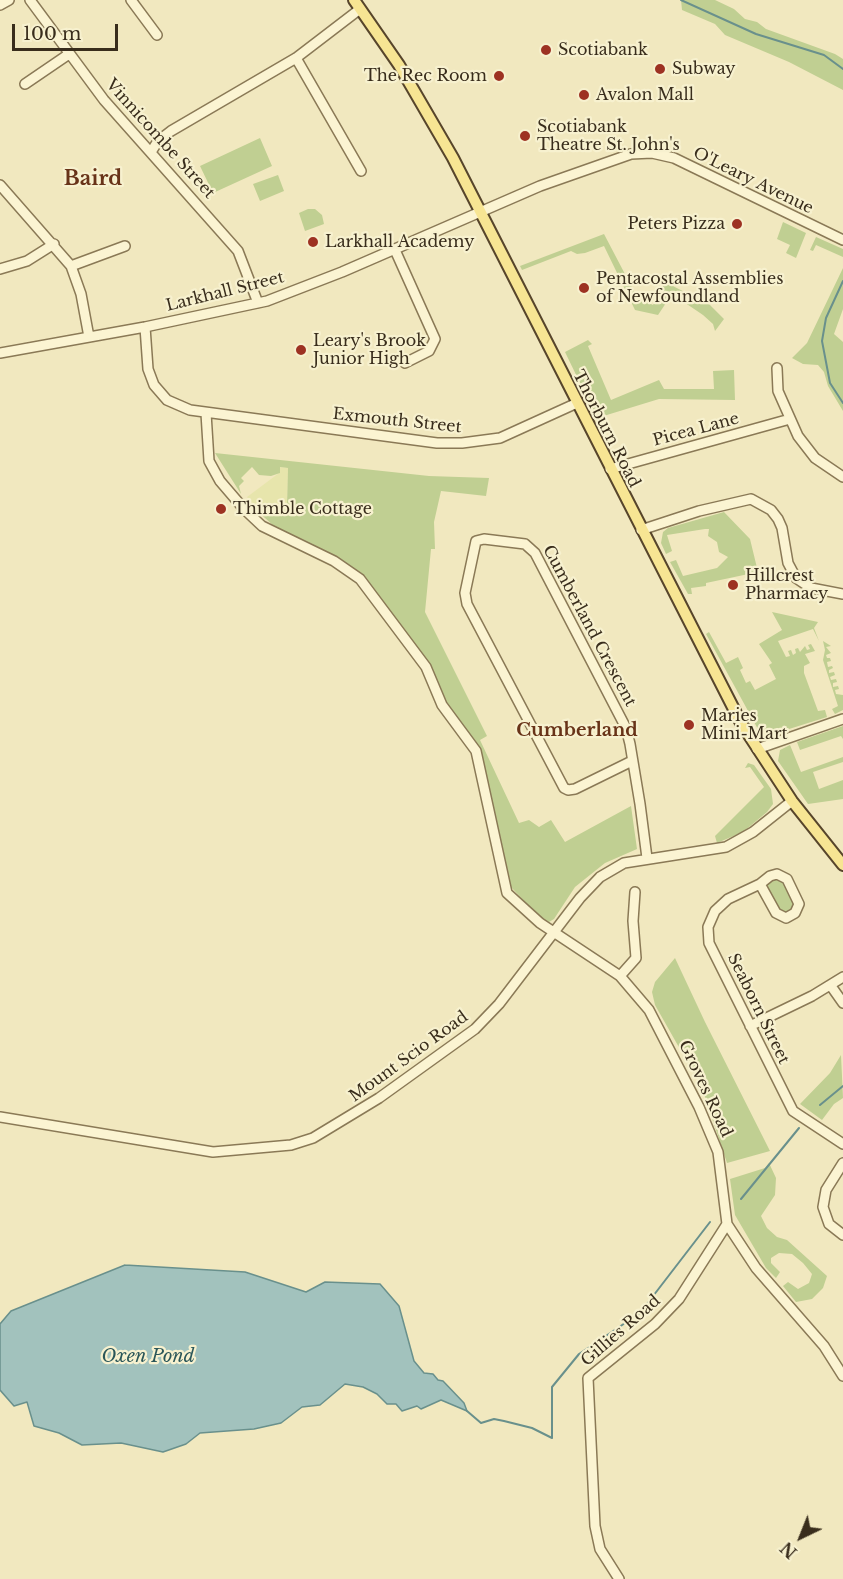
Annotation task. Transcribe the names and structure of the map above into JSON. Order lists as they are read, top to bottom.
{
  "streets": {
    "main road": ["Thorburn Road"],
    "street": [
      "Vinnicombe Street",
      "O'Leary Avenue",
      "Larkhall Street",
      "Exmouth Street",
      "Picea Lane",
      "Cumberland Crescent",
      "Seaborn Street",
      "Mount Scio Road",
      "Groves Road",
      "Gillies Road"
    ]
  },
  "crossings": [
    ["Vinnicombe Street", "Larkhall Street"],
    ["O'Leary Avenue", "Larkhall Street"],
    ["O'Leary Avenue", "Thorburn Road"],
    ["Larkhall Street", "Exmouth Street"],
    ["Larkhall Street", "Thorburn Road"],
    ["Exmouth Street", "Thorburn Road"],
    ["Exmouth Street", "Groves Road"],
    ["Thorburn Road", "Picea Lane"],
    ["Thorburn Road", "Mount Scio Road"],
    ["Cumberland Crescent", "Mount Scio Road"],
    ["Mount Scio Road", "Groves Road"],
    ["Groves Road", "Gillies Road"]
  ],
  "districts": ["Baird", "Cumberland"],
  "water": ["Oxen Pond"],
  "places": [
    "Scotiabank",
    "Subway",
    "The Rec Room",
    "Avalon Mall",
    "Scotiabank Theatre St. John's",
    "Peters Pizza",
    "Larkhall Academy",
    "Pentacostal Assemblies of Newfoundland",
    "Leary's Brook Junior High",
    "Thimble Cottage",
    "Hillcrest Pharmacy",
    "Maries Mini-Mart"
  ],
  "scale_bar": "100 m",
  "north": "bottom left"
}
